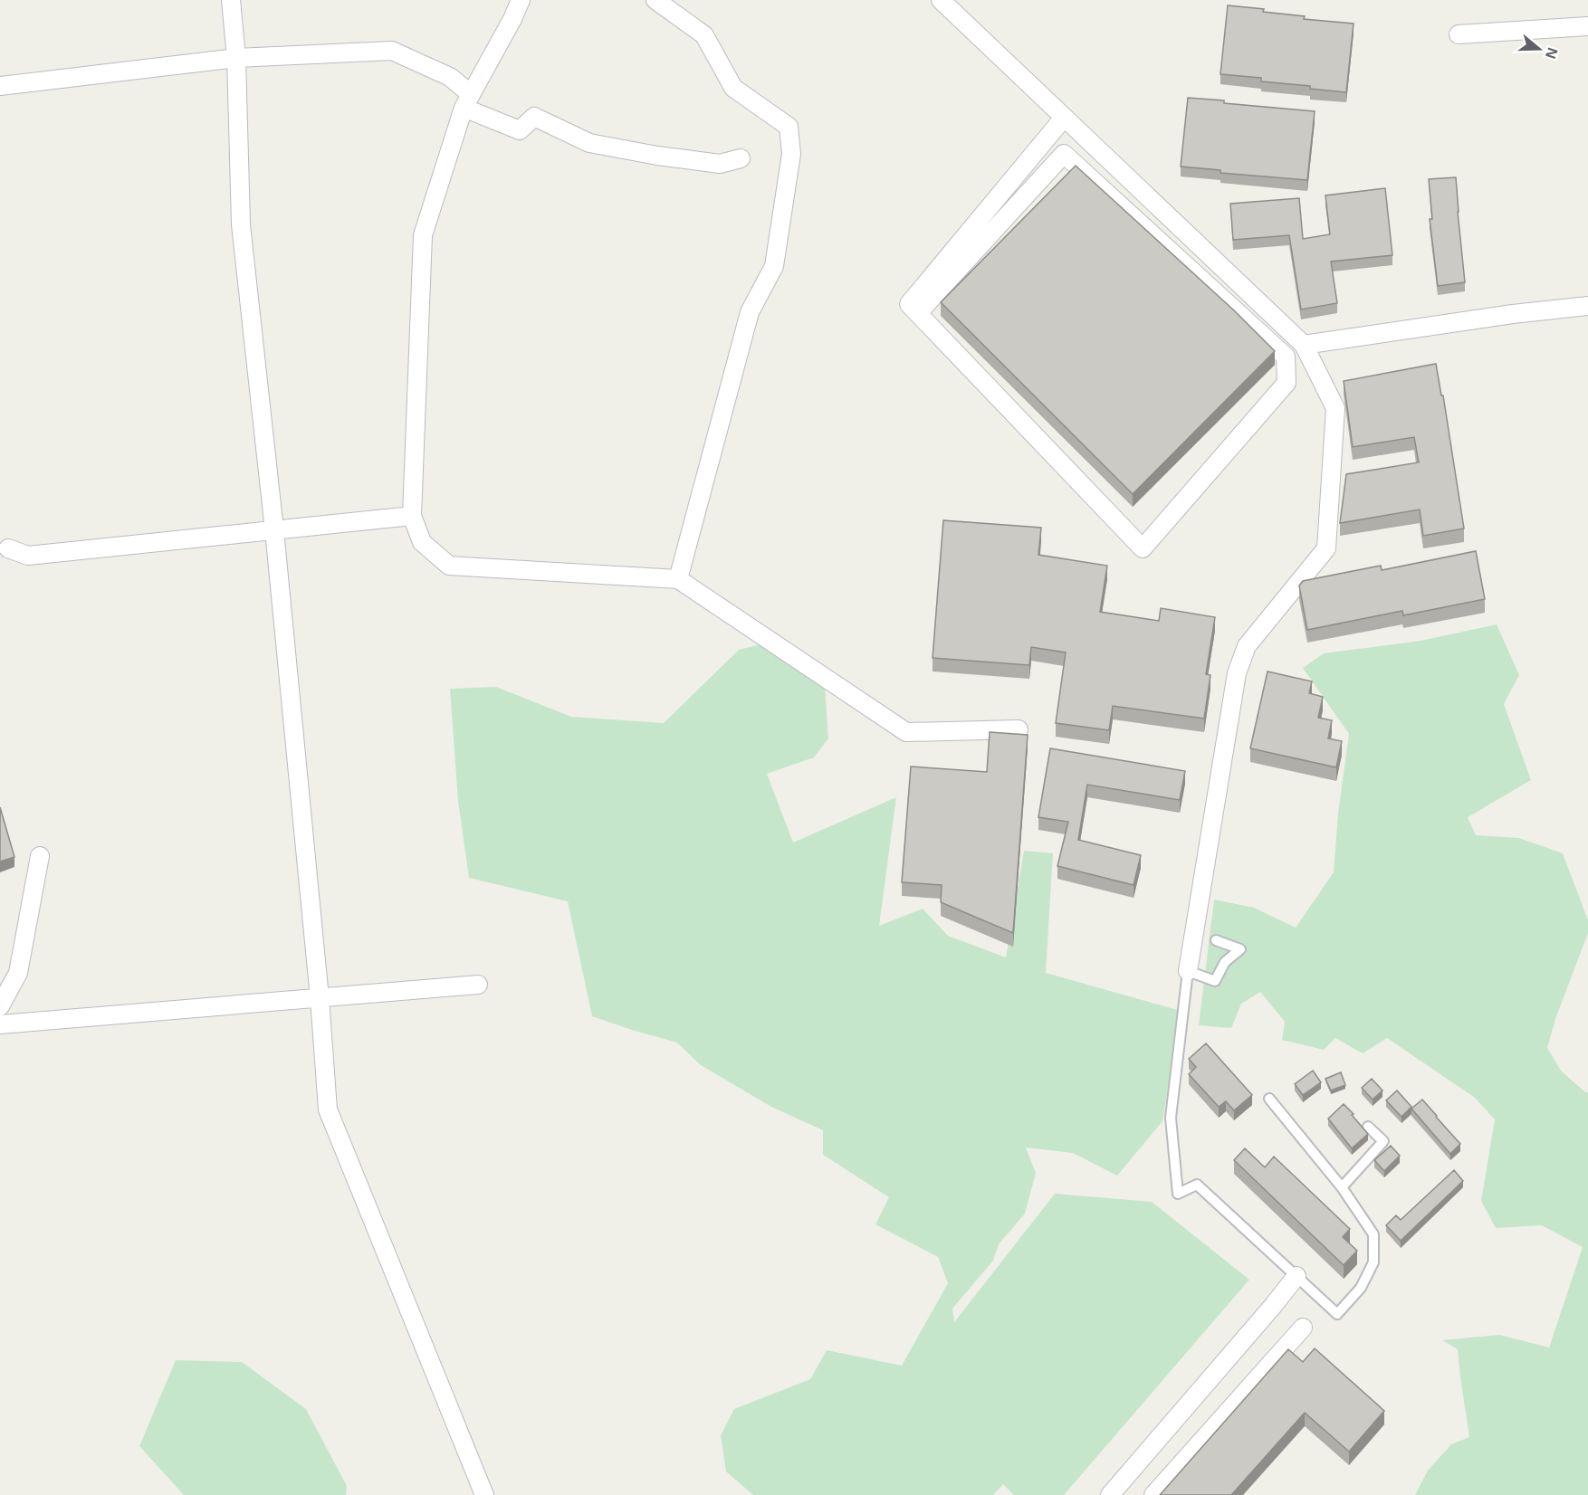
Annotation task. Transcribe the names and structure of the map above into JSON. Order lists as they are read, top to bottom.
{
  "north": "right"
}
